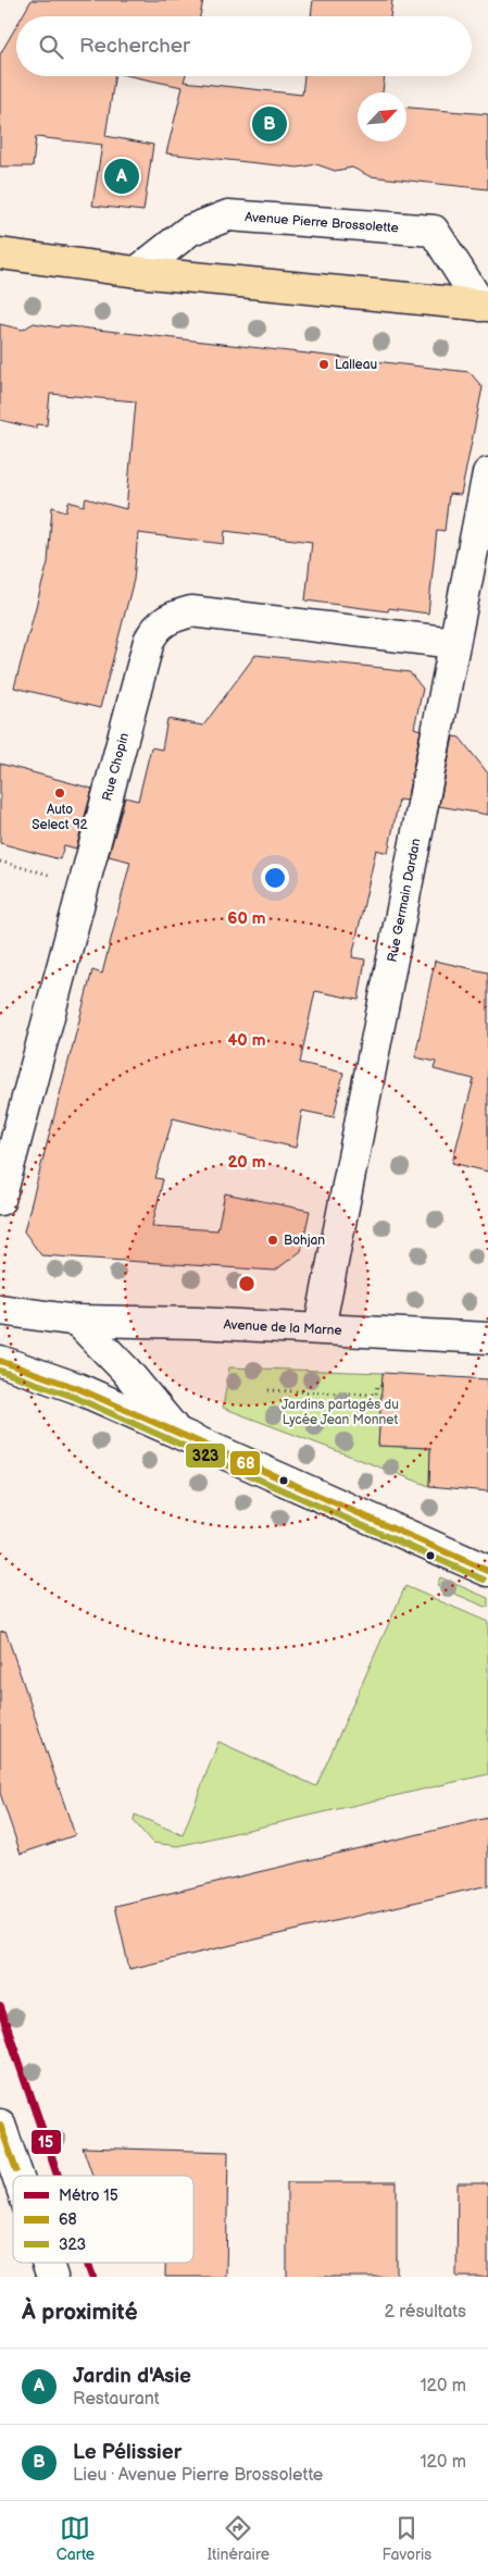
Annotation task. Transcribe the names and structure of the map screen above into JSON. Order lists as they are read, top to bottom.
{
  "streets": {
    "main road": ["Avenue Pierre Brossolette"],
    "street": ["Rue Chopin", "Rue Germain Dardan", "Avenue de la Marne"]
  },
  "crossings": [
    ["Rue Chopin", "Rue Germain Dardan"],
    ["Rue Germain Dardan", "Avenue de la Marne"]
  ],
  "parks": ["Jardins partagés du Lycée Jean Monnet"],
  "places": ["Lalleau", "Auto Select 92", "Bohjan"],
  "lines": ["transit line 68", "transit line 323", "metro line 15"],
  "legend": ["Métro 15", "68", "323"],
  "north": "top right",
  "page": {
    "search": "Rechercher",
    "pins": ["B", "A"],
    "heading": ["À proximité", "2 résultats"],
    "list": [
      {
        "mark": "A",
        "name": "Jardin d'Asie",
        "note": "Restaurant",
        "value": "120 m"
      },
      {
        "mark": "B",
        "name": "Le Pélissier",
        "note": "Lieu · Avenue Pierre Brossolette",
        "value": "120 m"
      }
    ],
    "nav": ["Carte", "Itinéraire", "Favoris"]
  },
  "rings": ["60 m", "40 m", "20 m"]
}
